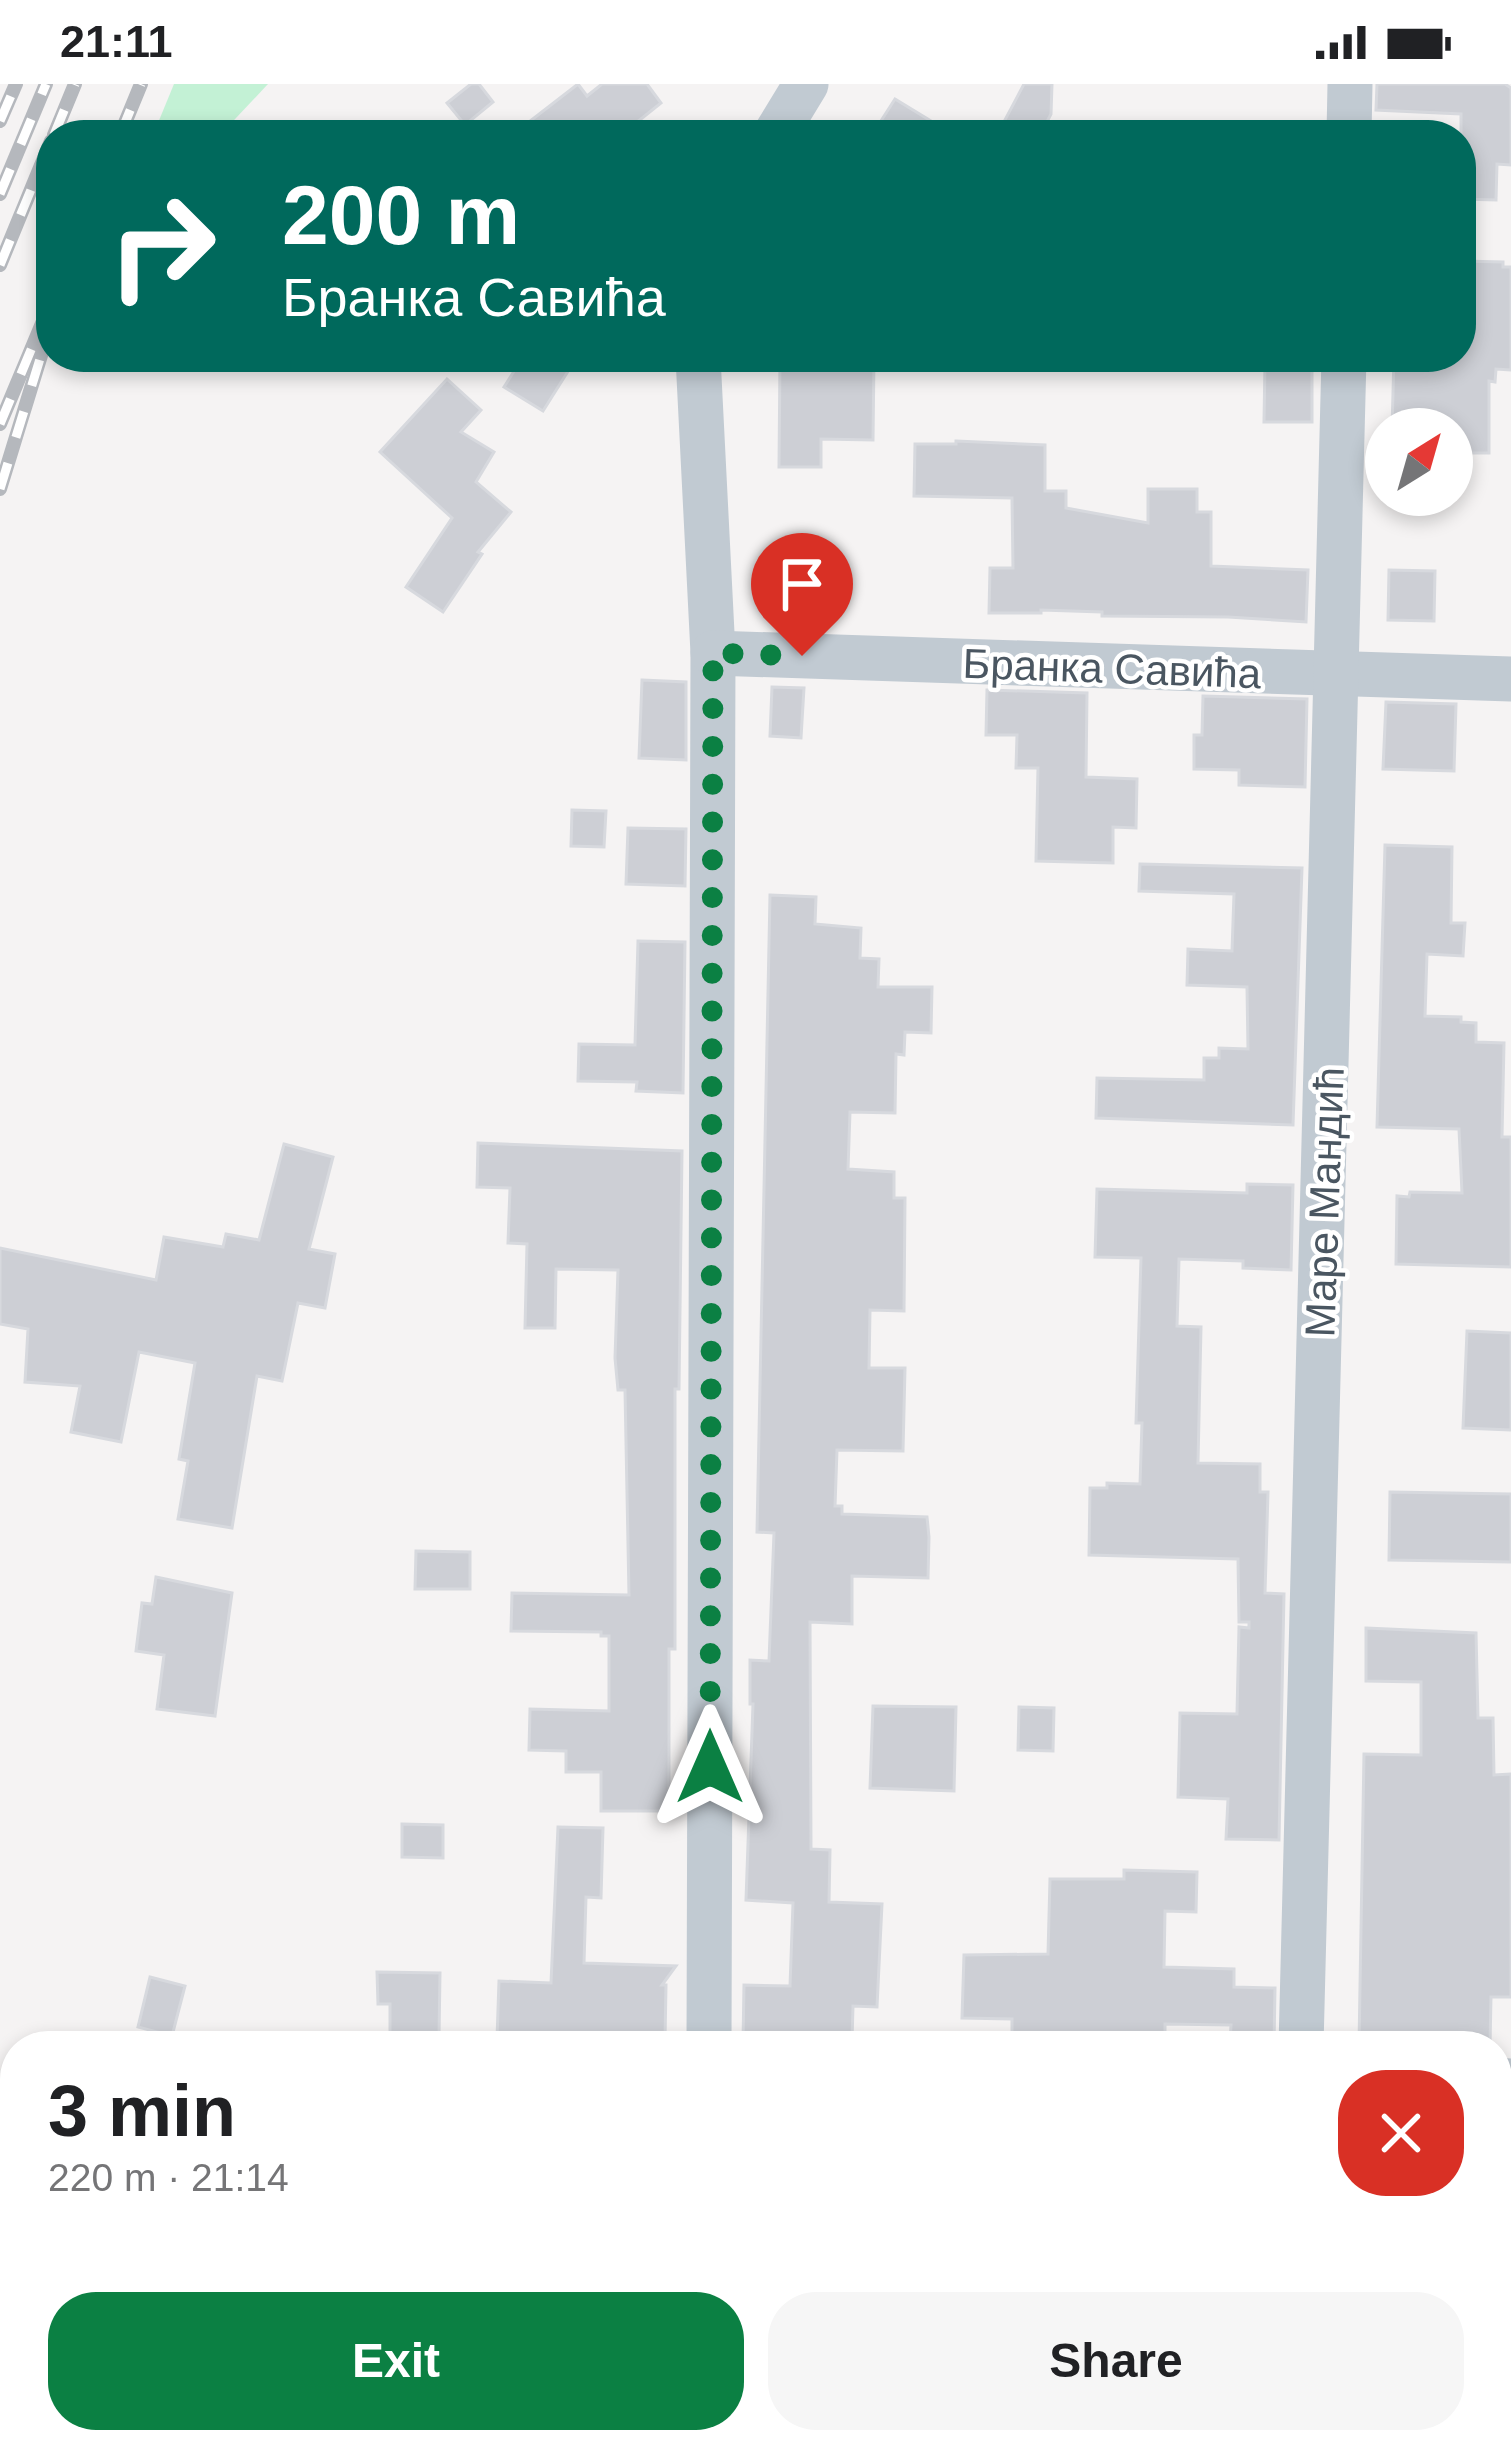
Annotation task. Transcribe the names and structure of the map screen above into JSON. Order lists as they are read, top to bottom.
{
  "streets": {
    "street": ["Бранка Савића", "Маре Мандић"]
  },
  "crossings": [
    ["Бранка Савића", "Маре Мандић"]
  ],
  "north": "top right",
  "page": {
    "status": "21:11",
    "turn": ["200 m", "Бранка Савића"],
    "heading": ["3 min", "220 m · 21:14"],
    "buttons": ["Exit", "Share"]
  }
}
